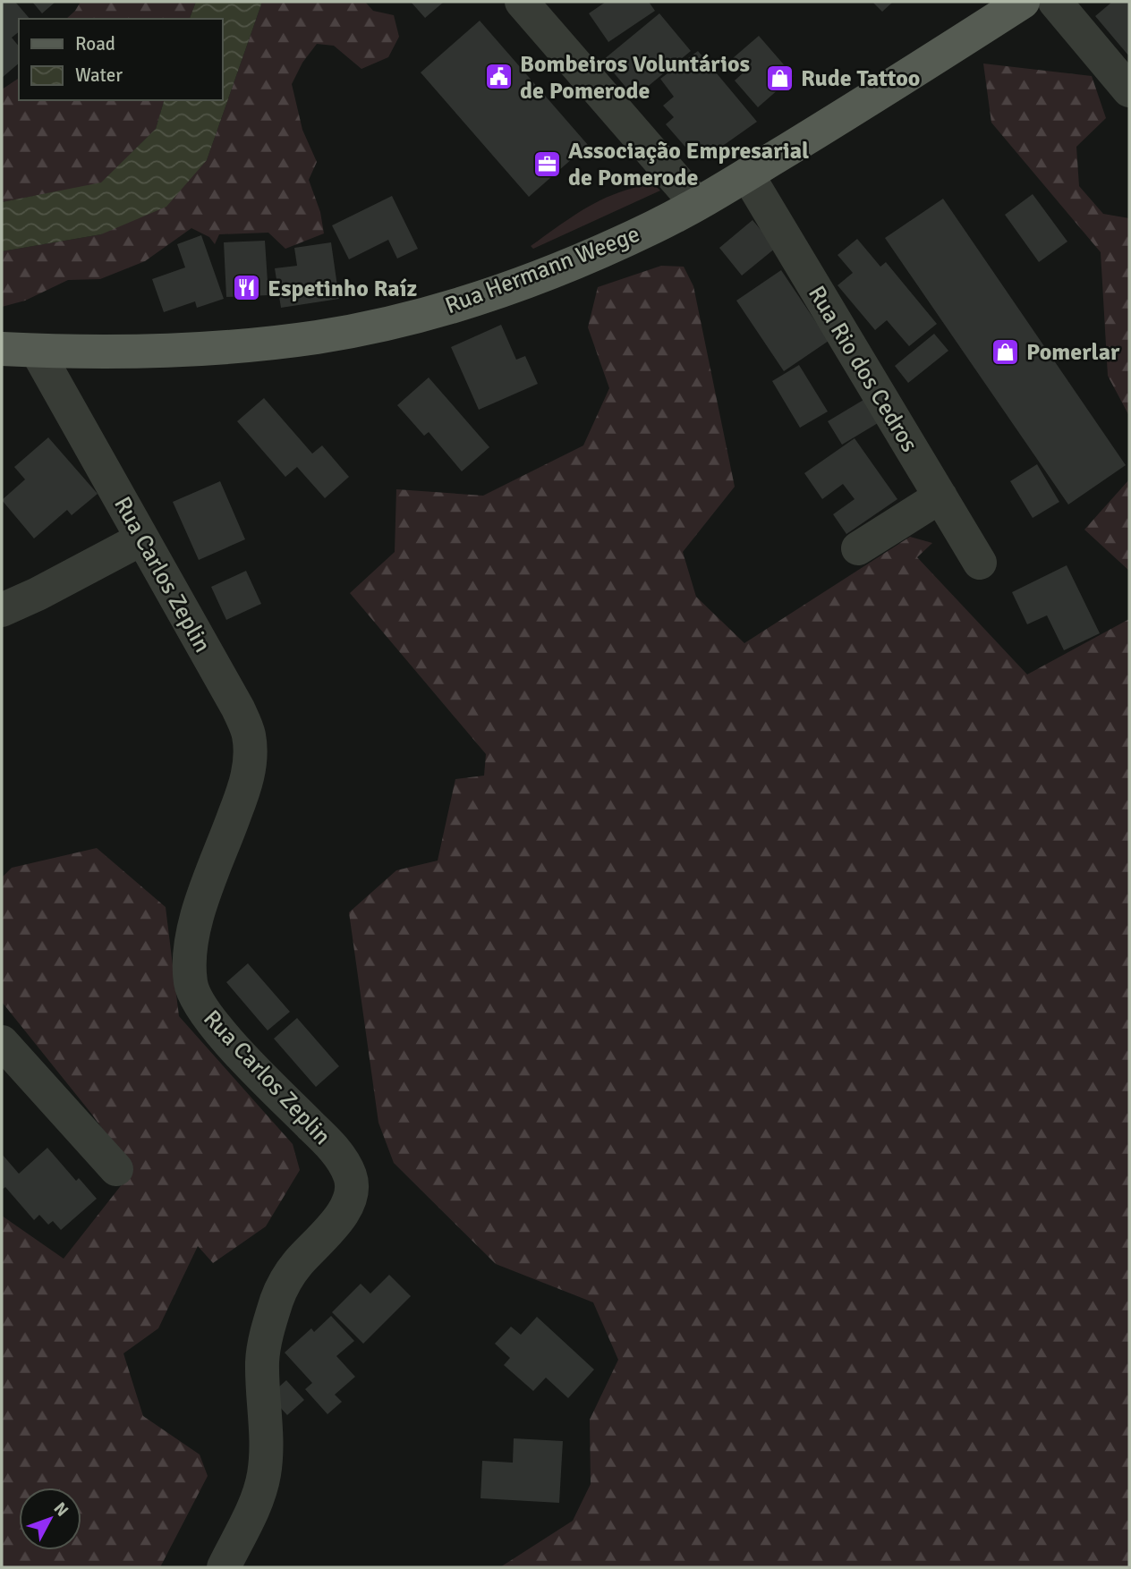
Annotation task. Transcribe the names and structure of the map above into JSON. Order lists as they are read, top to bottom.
{
  "streets": {
    "main road": ["Rua Hermann Weege"],
    "street": ["Rua Rio dos Cedros", "Rua Carlos Zeplin"]
  },
  "crossings": [
    ["Rua Hermann Weege", "Rua Rio dos Cedros"],
    ["Rua Hermann Weege", "Rua Carlos Zeplin"]
  ],
  "places": {
    "public building": ["Bombeiros Voluntários de Pomerode"],
    "shop": ["Rude Tattoo", "Pomerlar"],
    "office": ["Associação Empresarial de Pomerode"],
    "restaurant": ["Espetinho Raíz"]
  },
  "legend": ["Road", "Water"],
  "north": "top right"
}
